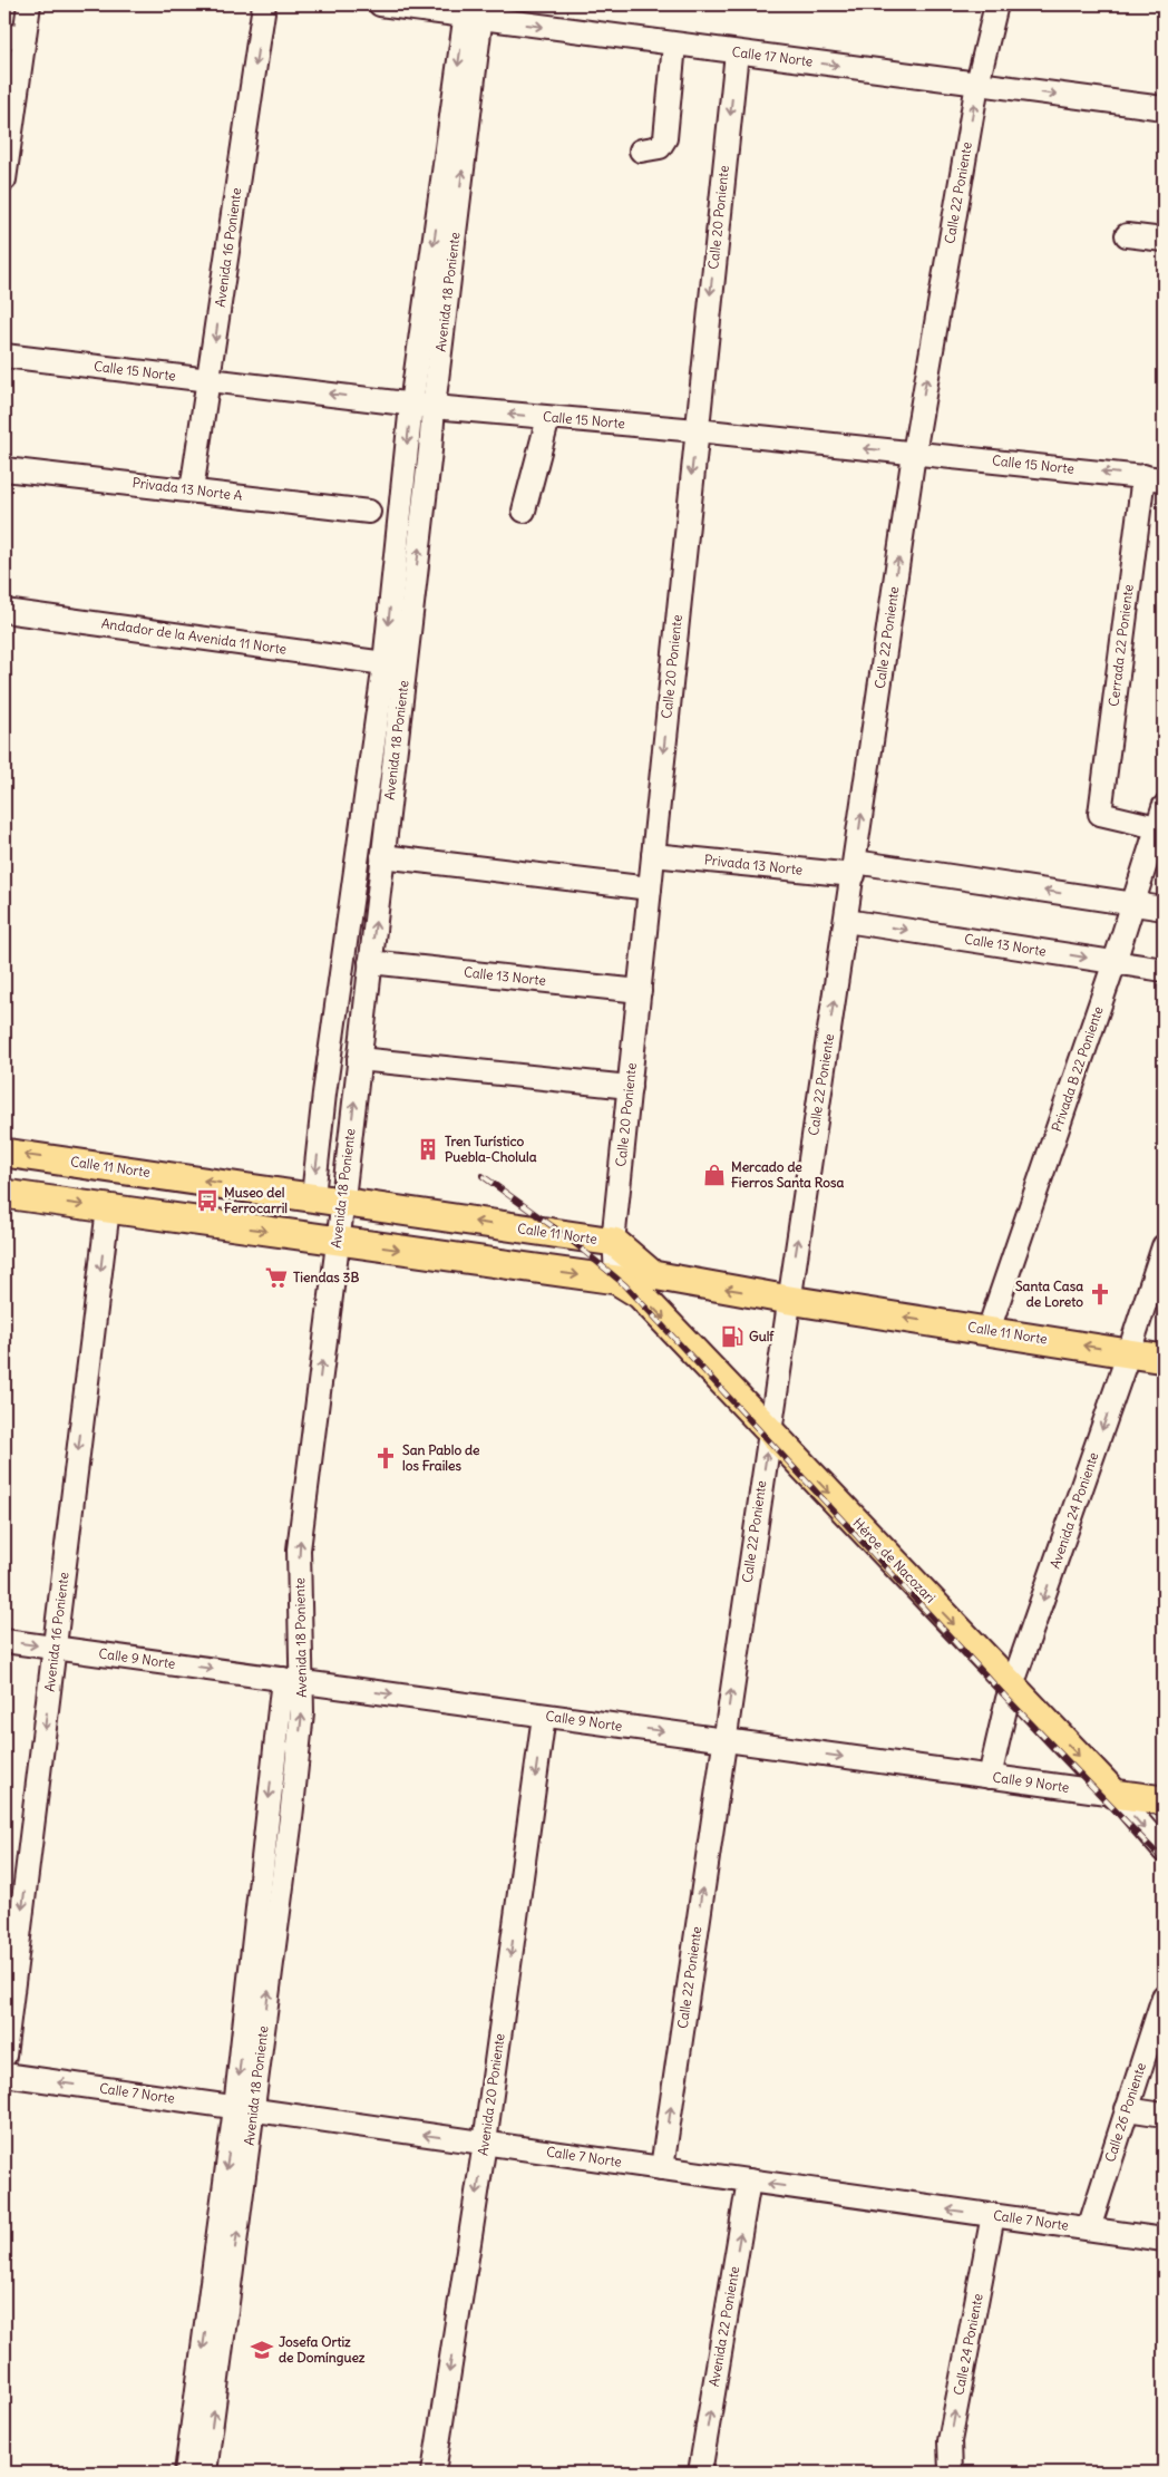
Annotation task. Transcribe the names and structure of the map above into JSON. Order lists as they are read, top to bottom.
{
  "streets": {
    "main road": ["Calle 11 Norte", "Héroe de Nacozari", "Calle 9 Norte"],
    "street": [
      "Calle 17 Norte",
      "Calle 22 Poniente",
      "Calle 20 Poniente",
      "Avenida 16 Poniente",
      "Avenida 18 Poniente",
      "Calle 15 Norte",
      "Privada 13 Norte A",
      "Andador de la Avenida 11 Norte",
      "Cerrada 22 Poniente",
      "Privada 13 Norte",
      "Calle 13 Norte",
      "Privada B 22 Poniente",
      "Avenida 24 Poniente",
      "Calle 7 Norte",
      "Avenida 20 Poniente",
      "Calle 26 Poniente",
      "Avenida 22 Poniente",
      "Calle 24 Poniente"
    ]
  },
  "crossings": [
    ["Calle 17 Norte", "Calle 22 Poniente"],
    ["Calle 17 Norte", "Calle 20 Poniente"],
    ["Calle 17 Norte", "Avenida 18 Poniente"],
    ["Calle 22 Poniente", "Calle 15 Norte"],
    ["Calle 22 Poniente", "Privada 13 Norte"],
    ["Calle 22 Poniente", "Calle 13 Norte"],
    ["Calle 22 Poniente", "Calle 11 Norte"],
    ["Calle 22 Poniente", "Héroe de Nacozari"],
    ["Calle 22 Poniente", "Calle 9 Norte"],
    ["Calle 22 Poniente", "Calle 7 Norte"],
    ["Calle 20 Poniente", "Calle 15 Norte"],
    ["Calle 20 Poniente", "Privada 13 Norte"],
    ["Calle 20 Poniente", "Calle 13 Norte"],
    ["Calle 20 Poniente", "Calle 11 Norte"],
    ["Calle 20 Poniente", "Héroe de Nacozari"],
    ["Avenida 16 Poniente", "Calle 15 Norte"],
    ["Avenida 16 Poniente", "Privada 13 Norte A"],
    ["Avenida 16 Poniente", "Calle 9 Norte"],
    ["Avenida 18 Poniente", "Calle 15 Norte"],
    ["Avenida 18 Poniente", "Andador de la Avenida 11 Norte"],
    ["Avenida 18 Poniente", "Calle 13 Norte"],
    ["Avenida 18 Poniente", "Calle 11 Norte"],
    ["Avenida 18 Poniente", "Calle 9 Norte"],
    ["Avenida 18 Poniente", "Calle 7 Norte"],
    ["Calle 15 Norte", "Cerrada 22 Poniente"],
    ["Cerrada 22 Poniente", "Privada B 22 Poniente"],
    ["Calle 13 Norte", "Privada B 22 Poniente"],
    ["Privada B 22 Poniente", "Calle 11 Norte"],
    ["Calle 11 Norte", "Avenida 24 Poniente"],
    ["Avenida 24 Poniente", "Héroe de Nacozari"],
    ["Avenida 24 Poniente", "Calle 9 Norte"],
    ["Héroe de Nacozari", "Calle 9 Norte"],
    ["Calle 9 Norte", "Avenida 20 Poniente"],
    ["Calle 7 Norte", "Avenida 20 Poniente"],
    ["Calle 7 Norte", "Calle 26 Poniente"],
    ["Calle 7 Norte", "Avenida 22 Poniente"],
    ["Calle 7 Norte", "Calle 24 Poniente"]
  ],
  "one_way": [
    "Calle 17 Norte",
    "Calle 22 Poniente",
    "Calle 20 Poniente",
    "Avenida 16 Poniente",
    "Calle 15 Norte",
    "Avenida 24 Poniente",
    "Héroe de Nacozari",
    "Calle 9 Norte",
    "Calle 7 Norte",
    "Avenida 20 Poniente",
    "Avenida 22 Poniente",
    "Calle 24 Poniente"
  ],
  "places": {
    "building": ["Tren Turístico Puebla-Cholula"],
    "shop": ["Mercado de Fierros Santa Rosa"],
    "bus stop": ["Museo del Ferrocarril"],
    "supermarket": ["Tiendas 3B"],
    "church": ["Santa Casa de Loreto", "San Pablo de los Frailes"],
    "fuel station": ["Gulf"],
    "school or university": ["Josefa Ortiz de Domínguez"]
  }
}
